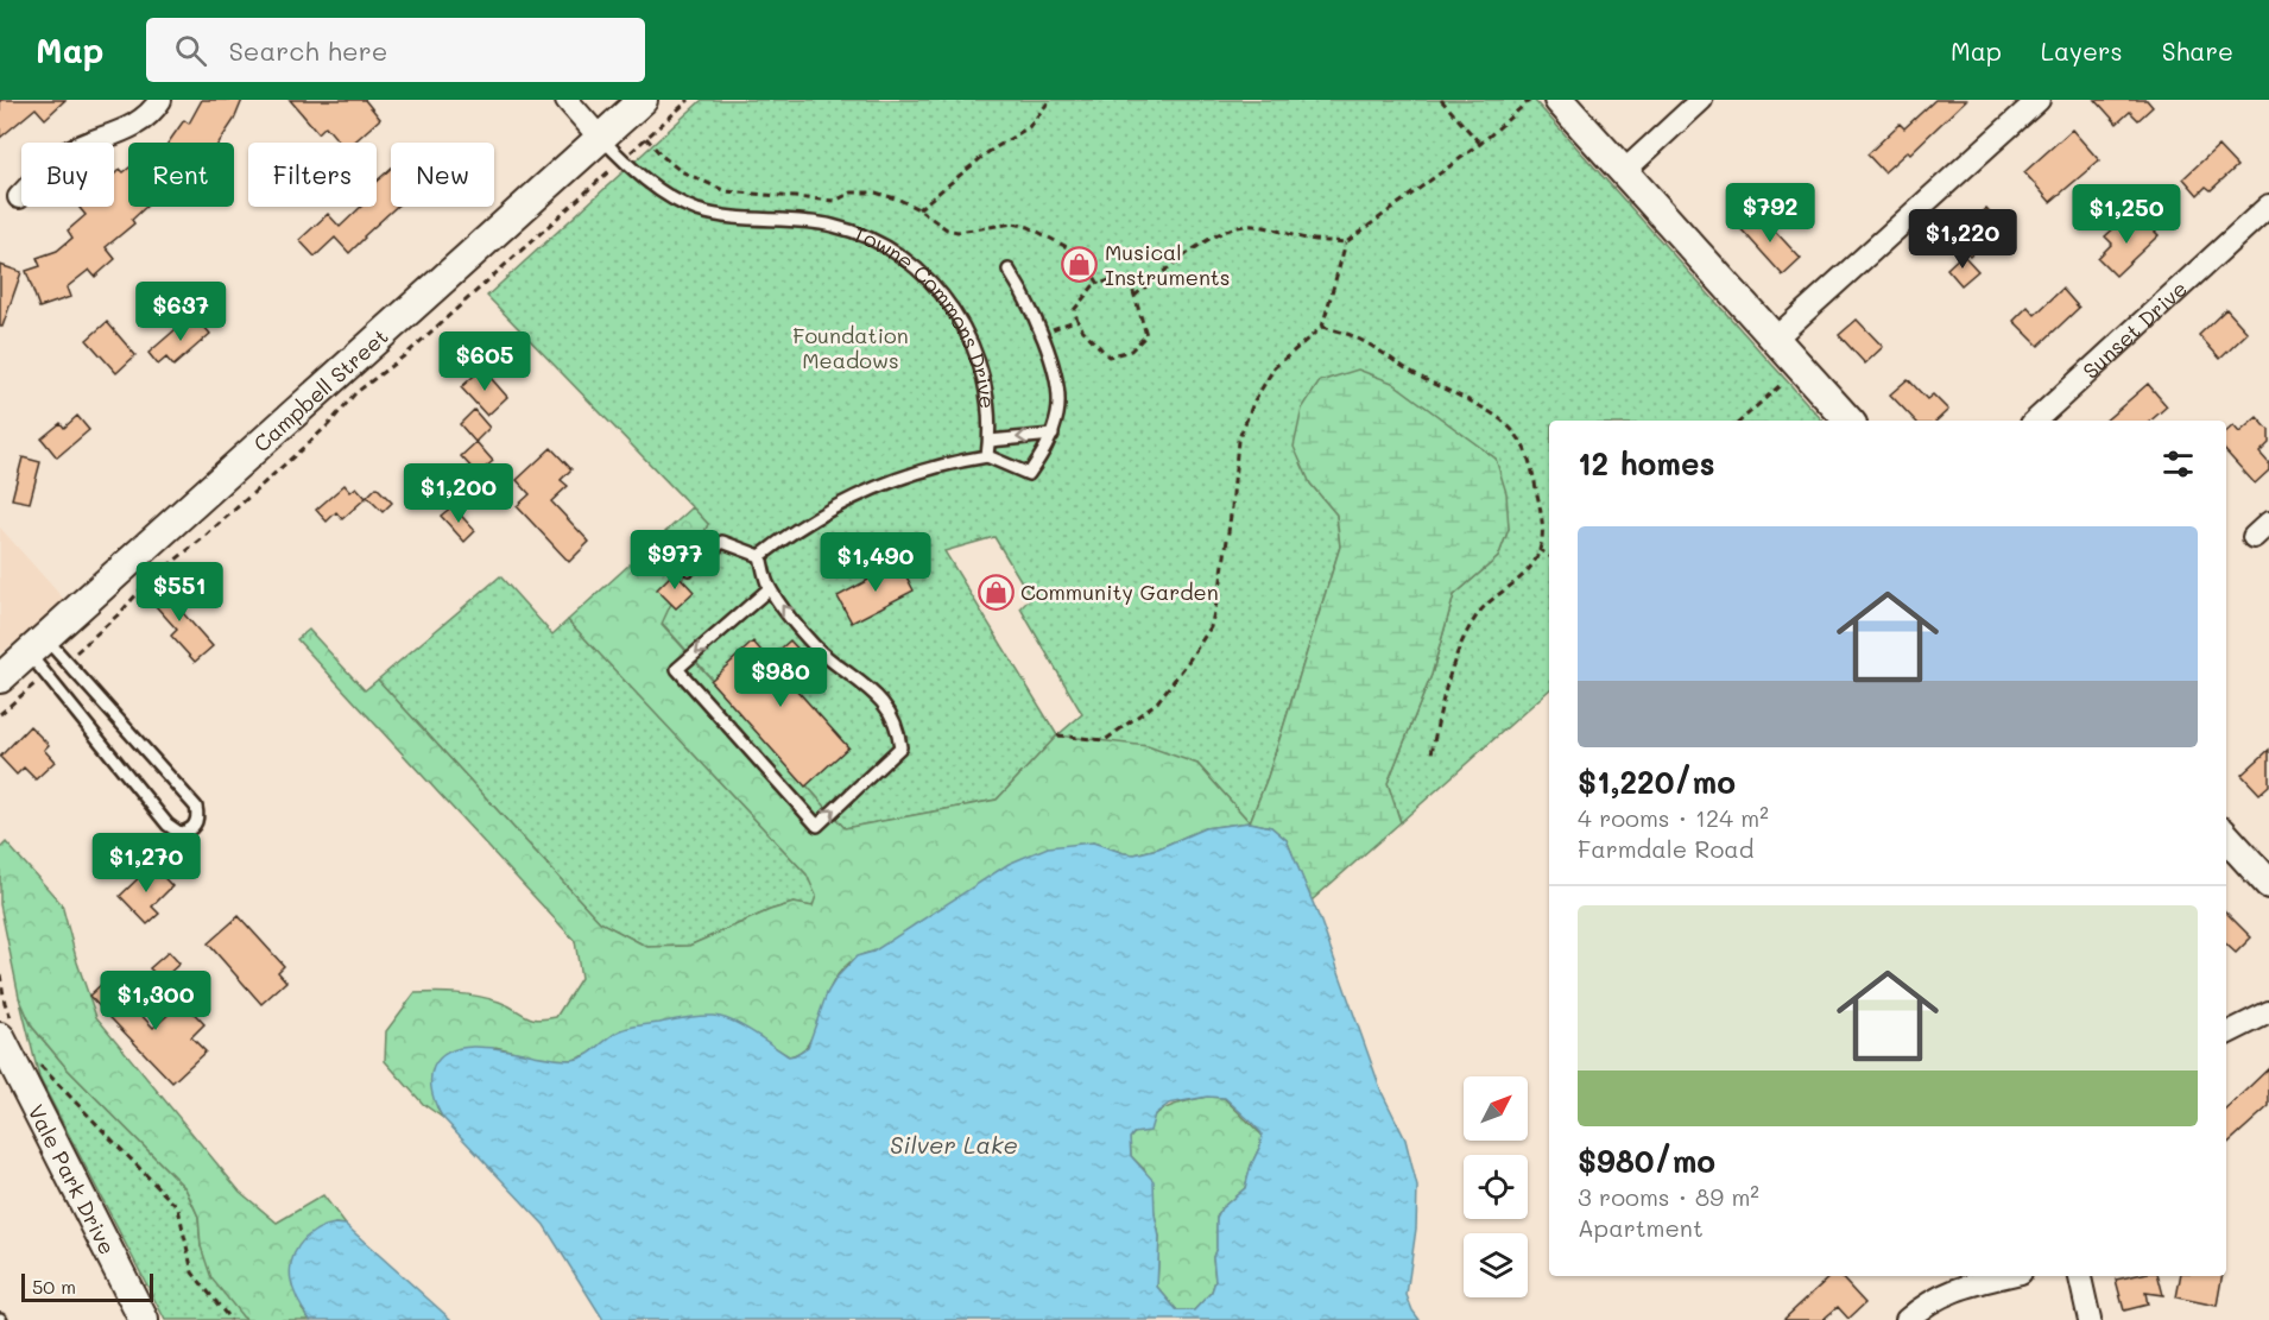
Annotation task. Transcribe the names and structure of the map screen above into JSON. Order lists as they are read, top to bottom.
{
  "streets": {
    "main road": ["Campbell Street", "Vale Park Drive"],
    "street": ["Towne Commons Drive", "Sunset Drive"]
  },
  "crossings": [
    ["Towne Commons Drive", "Campbell Street"]
  ],
  "water": ["Silver Lake"],
  "parks": ["Foundation Meadows"],
  "places": {
    "shop": ["Musical Instruments", "Community Garden"]
  },
  "scale_bar": "50 m",
  "north": "top right",
  "page": {
    "header": "Map",
    "search": "Search here",
    "nav": ["Map", "Layers", "Share"],
    "chip": [
      "Buy",
      "Rent",
      "Filters",
      "New"
    ],
    "price": [
      "$792",
      "$1,250",
      "$1,220",
      "$637",
      "$605",
      "$1,200",
      "$977",
      "$1,490",
      "$551",
      "$980",
      "$1,270",
      "$1,300"
    ],
    "heading": "12 homes",
    "list": [
      {
        "name": "$1,220/mo",
        "note": "4 rooms · 124 m² · Farmdale Road"
      },
      {
        "name": "$980/mo",
        "note": "3 rooms · 89 m² · Apartment"
      }
    ],
    "scale": "50 m"
  }
}
